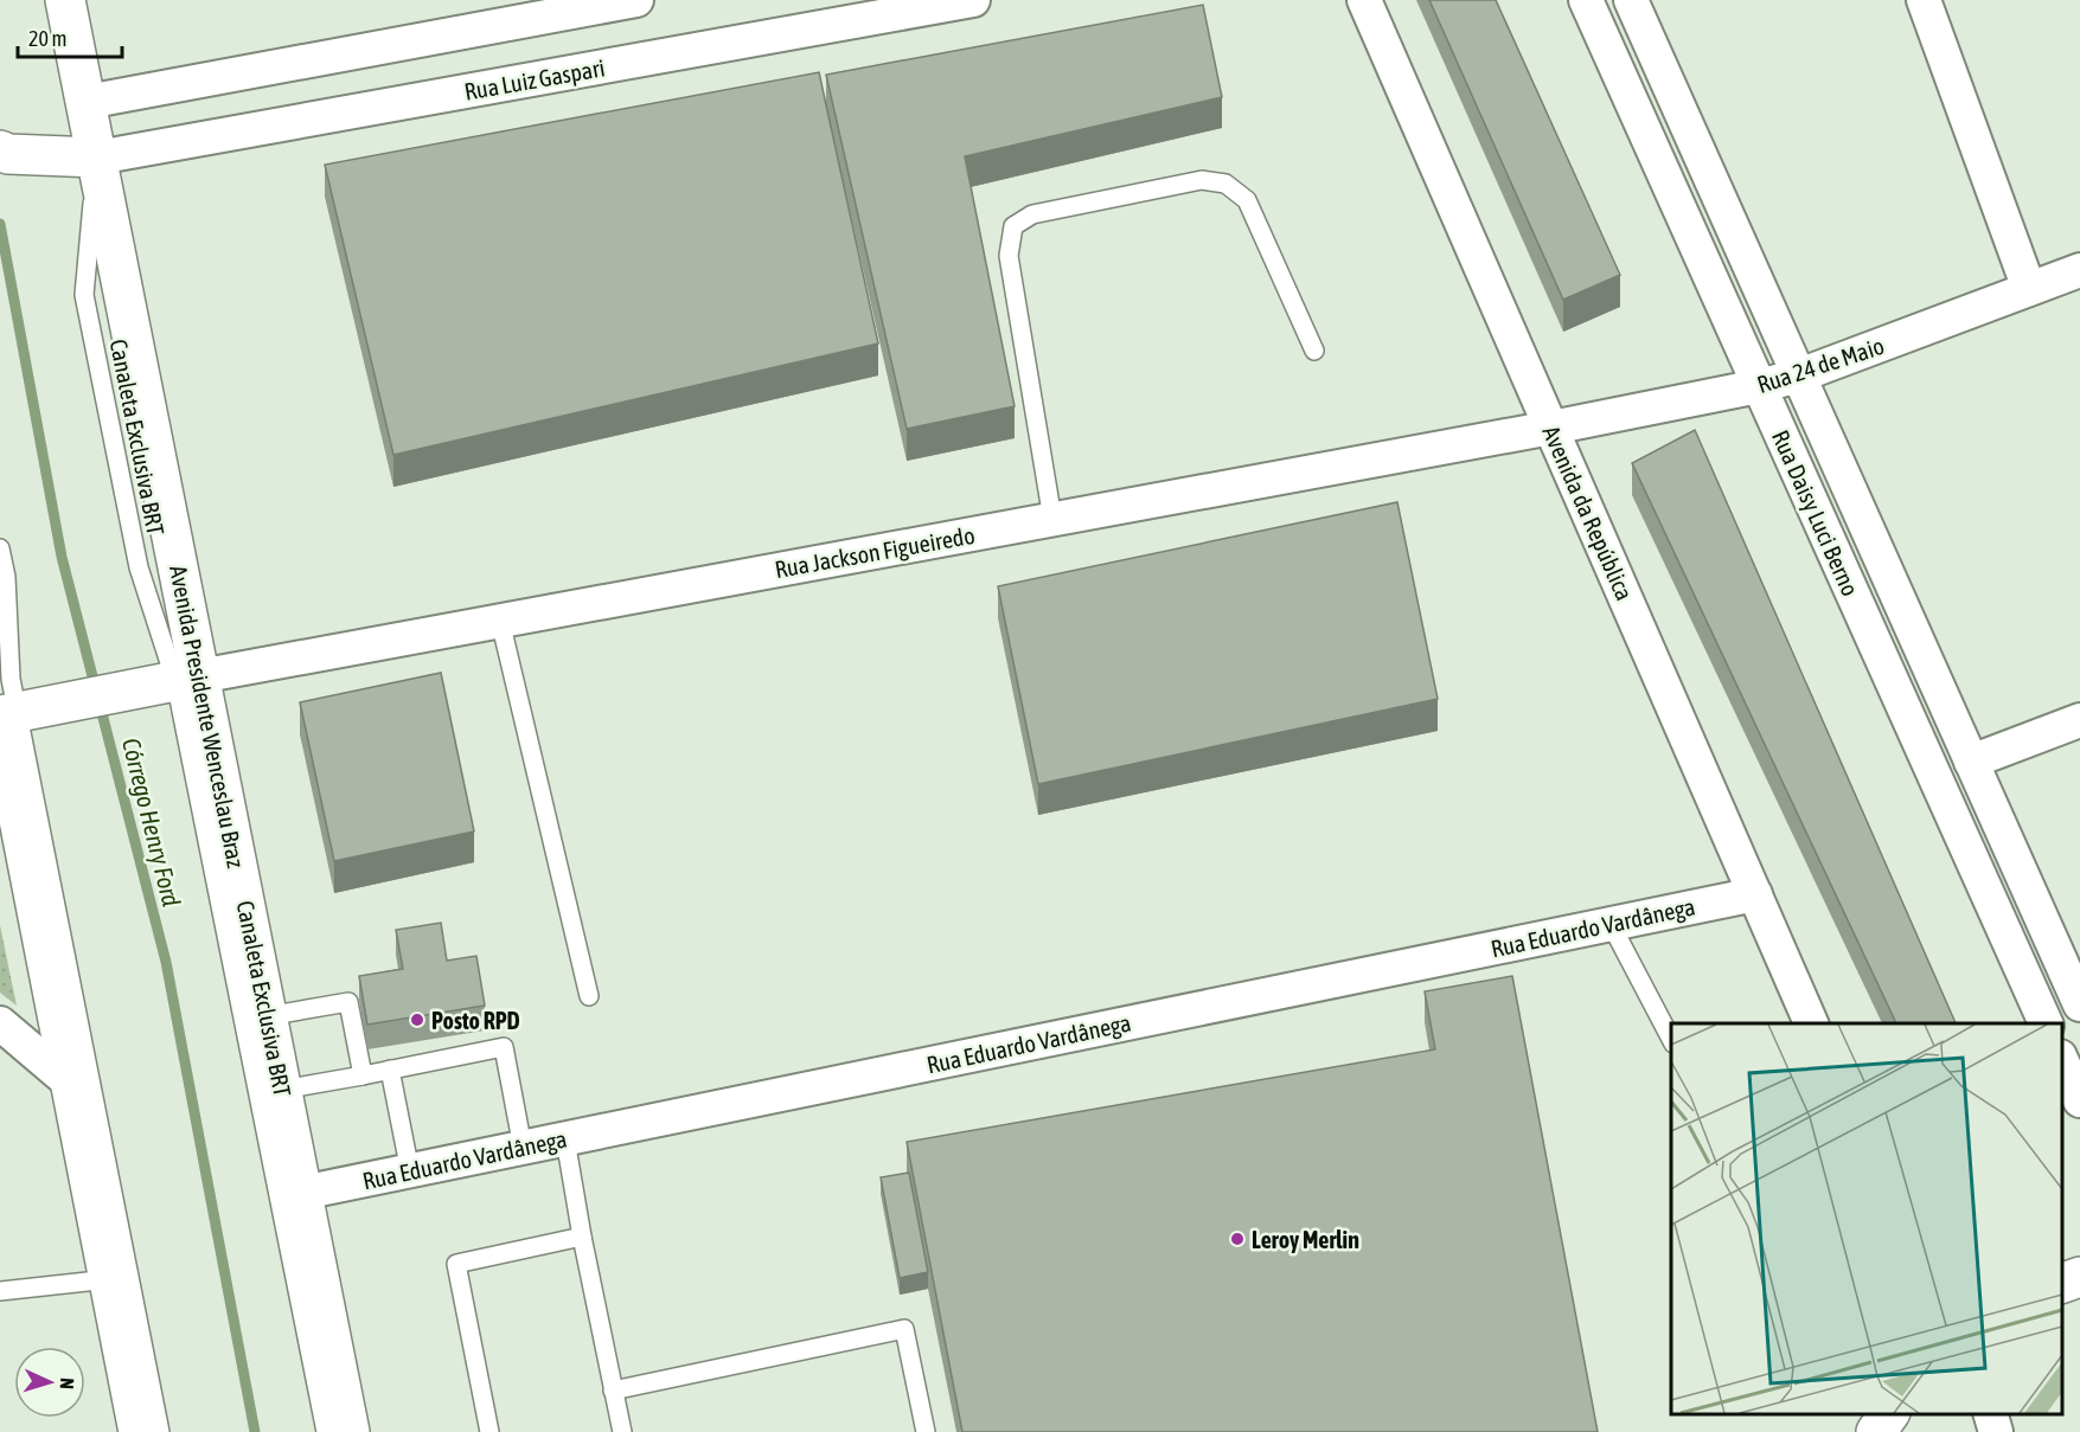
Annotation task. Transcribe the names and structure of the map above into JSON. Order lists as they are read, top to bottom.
{
  "streets": {
    "main road": ["Avenida Presidente Wenceslau Braz"],
    "street": [
      "Rua Luiz Gaspari",
      "Rua 24 de Maio",
      "Avenida da República",
      "Rua Daisy Luci Berno",
      "Rua Jackson Figueiredo",
      "Rua Eduardo Vardânega"
    ],
    "lane": ["Canaleta Exclusiva BRT"]
  },
  "crossings": [
    ["Rua Luiz Gaspari", "Avenida Presidente Wenceslau Braz"],
    ["Rua 24 de Maio", "Avenida da República"],
    ["Rua 24 de Maio", "Rua Daisy Luci Berno"],
    ["Rua 24 de Maio", "Rua Jackson Figueiredo"],
    ["Canaleta Exclusiva BRT", "Rua Jackson Figueiredo"],
    ["Canaleta Exclusiva BRT", "Avenida Presidente Wenceslau Braz"],
    ["Avenida da República", "Rua Jackson Figueiredo"],
    ["Avenida da República", "Rua Eduardo Vardânega"],
    ["Rua Jackson Figueiredo", "Avenida Presidente Wenceslau Braz"],
    ["Avenida Presidente Wenceslau Braz", "Rua Eduardo Vardânega"]
  ],
  "water": ["Córrego Henry Ford"],
  "places": ["Posto RPD", "Leroy Merlin"],
  "scale_bar": "20 m",
  "north": "right"
}
